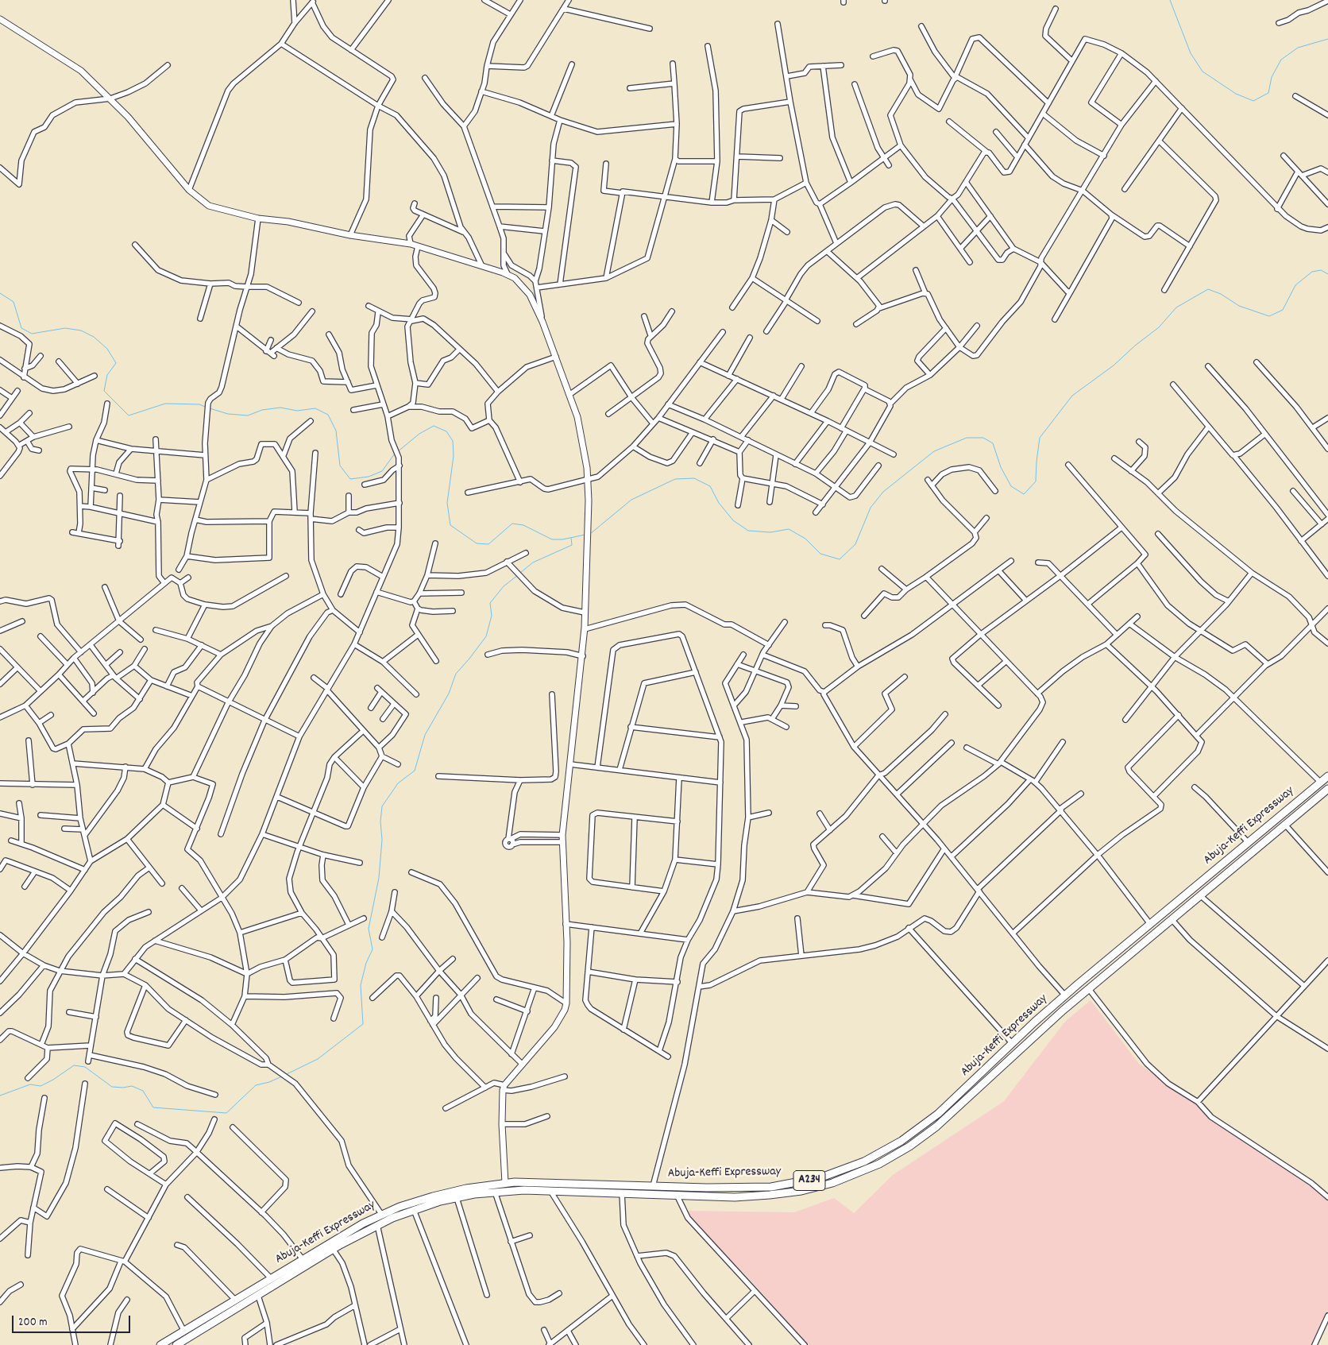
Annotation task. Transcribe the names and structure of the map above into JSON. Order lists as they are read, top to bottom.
{
  "streets": {
    "highway": ["Abuja-Keffi Expressway", "A234"]
  },
  "scale_bar": "200 m"
}
